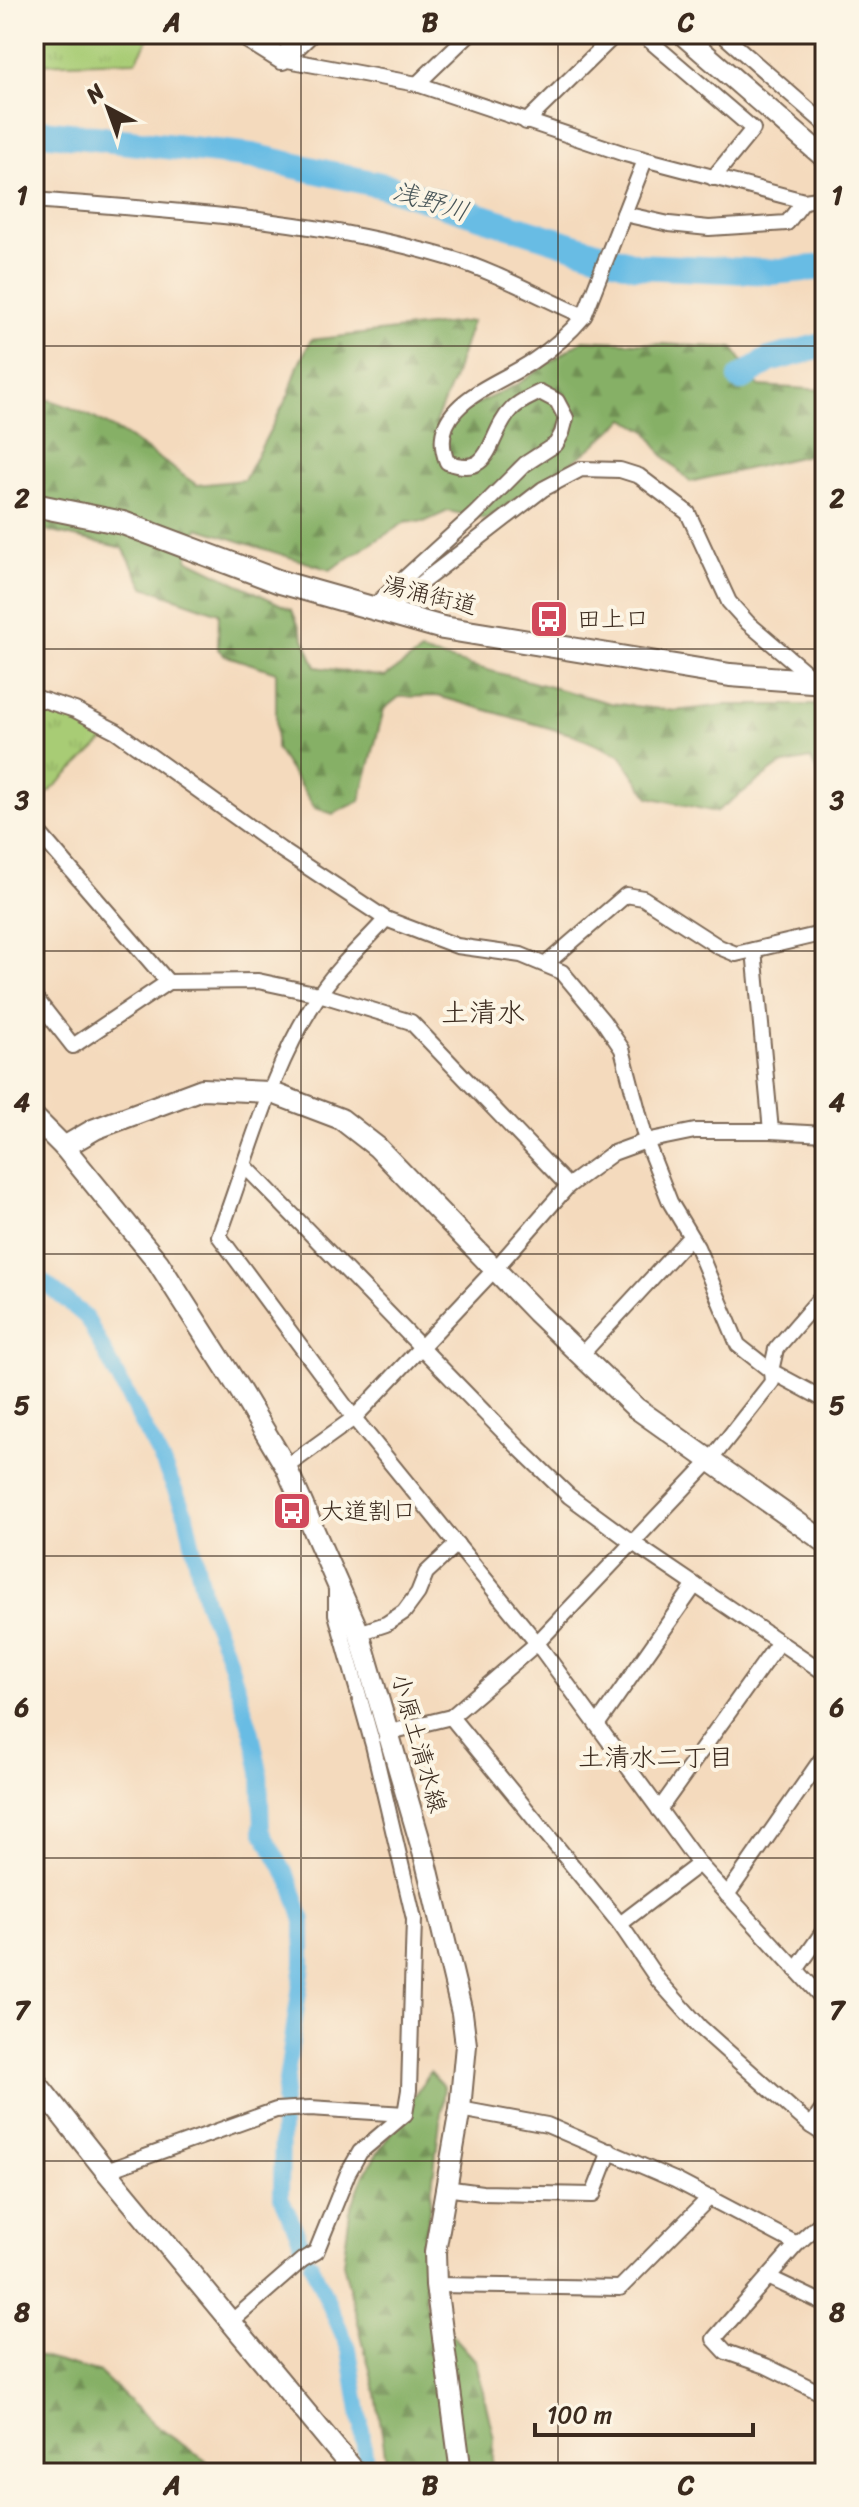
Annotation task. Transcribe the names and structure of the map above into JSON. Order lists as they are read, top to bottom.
{
  "streets": {
    "main road": ["湯涌街道"],
    "street": ["小原土清水線"]
  },
  "districts": ["土清水", "土清水二丁目"],
  "water": ["浅野川"],
  "places": {
    "bus stop": ["田上口", "大道割口"]
  },
  "scale_bar": "100 m",
  "north": "top left",
  "grid": {
    "columns": ["A", "B", "C"],
    "rows": [
      "1",
      "2",
      "3",
      "4",
      "5",
      "6",
      "7",
      "8"
    ]
  }
}
